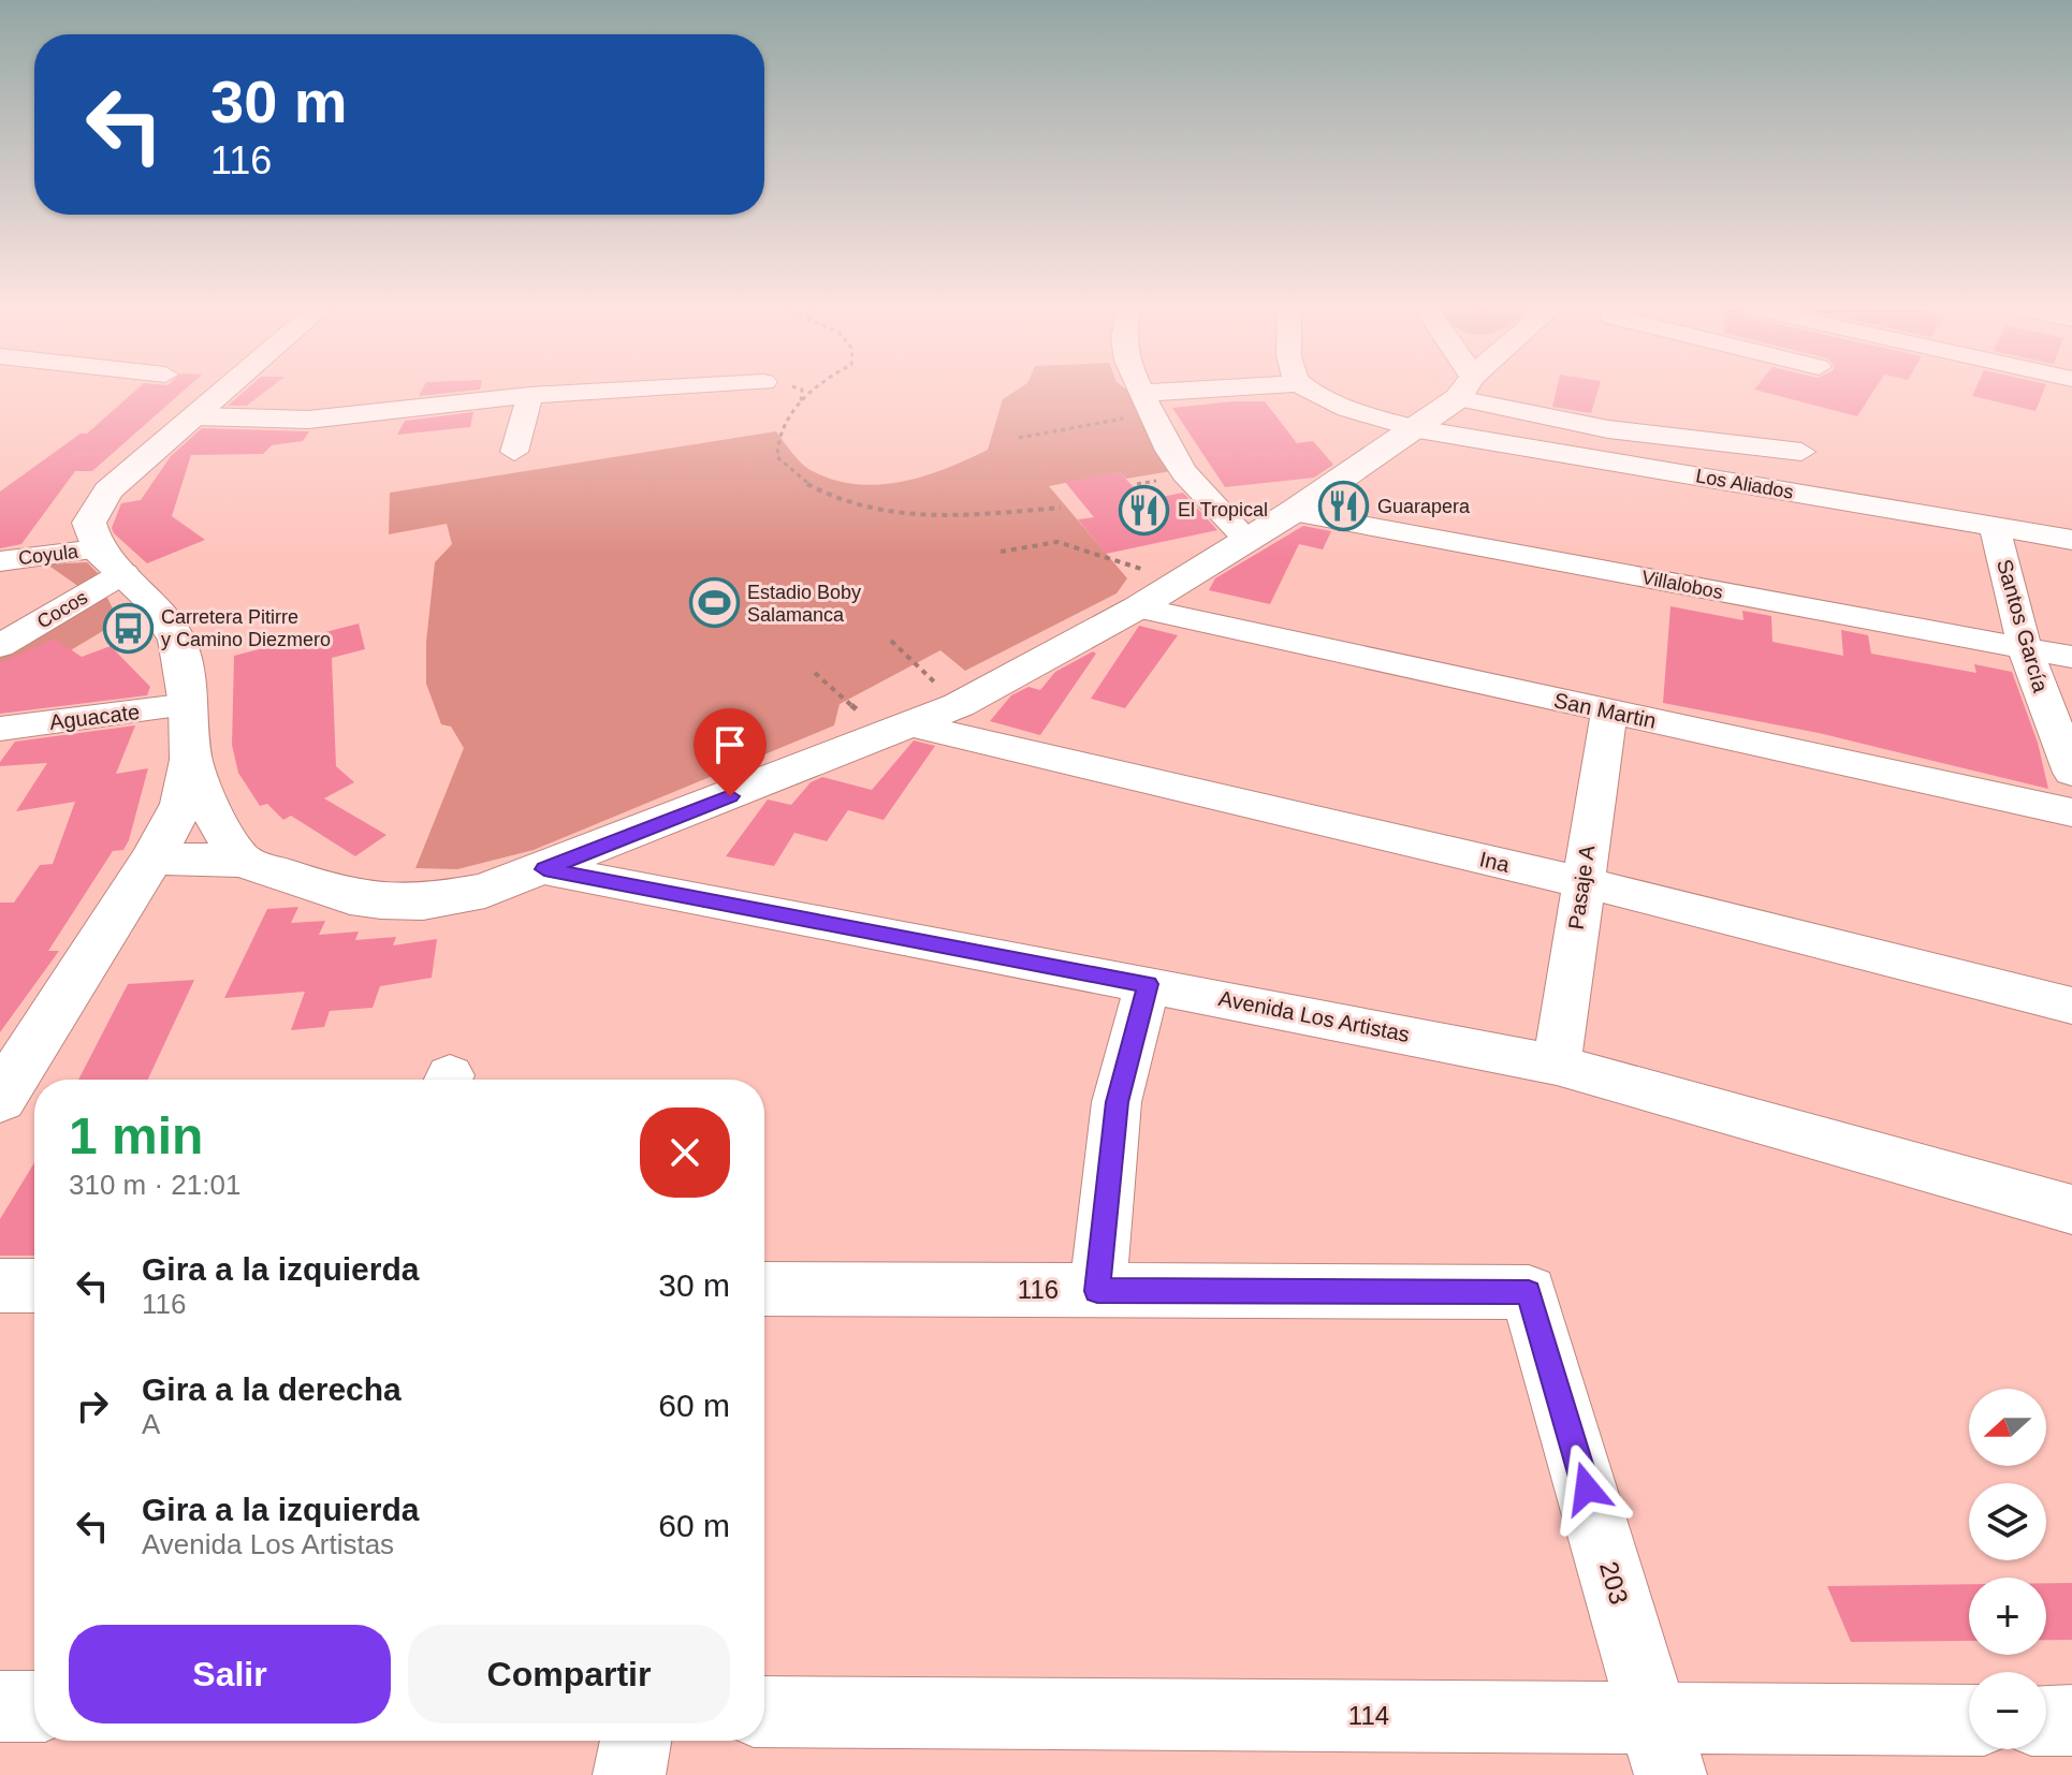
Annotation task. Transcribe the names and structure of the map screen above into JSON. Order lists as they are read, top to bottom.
{
  "streets": {
    "street": [
      "Los Aliados",
      "Coyula",
      "Villalobos",
      "Cocos",
      "Santos García",
      "San Martin",
      "Aguacate",
      "Ina",
      "Pasaje A",
      "Avenida Los Artistas",
      "116",
      "203",
      "114"
    ]
  },
  "crossings": [
    ["Los Aliados", "Santos García"],
    ["Coyula", "Cocos"],
    ["Villalobos", "Santos García"],
    ["San Martin", "Pasaje A"],
    ["Ina", "Pasaje A"],
    ["Pasaje A", "Avenida Los Artistas"],
    ["116", "203"],
    ["203", "114"]
  ],
  "places": {
    "restaurant": ["Guarapera", "El Tropical"],
    "sports": ["Estadio Boby Salamanca"],
    "bus stop": ["Carretera Pitirre y Camino Diezmero"]
  },
  "north": "left",
  "page": {
    "turn": ["30 m", "116"],
    "heading": ["1 min", "310 m · 21:01"],
    "list": [
      {
        "name": "Gira a la izquierda",
        "note": "116",
        "value": "30 m"
      },
      {
        "name": "Gira a la derecha",
        "note": "A",
        "value": "60 m"
      },
      {
        "name": "Gira a la izquierda",
        "note": "Avenida Los Artistas",
        "value": "60 m"
      }
    ],
    "map_buttons": ["+", "−"],
    "buttons": ["Salir", "Compartir"]
  }
}
